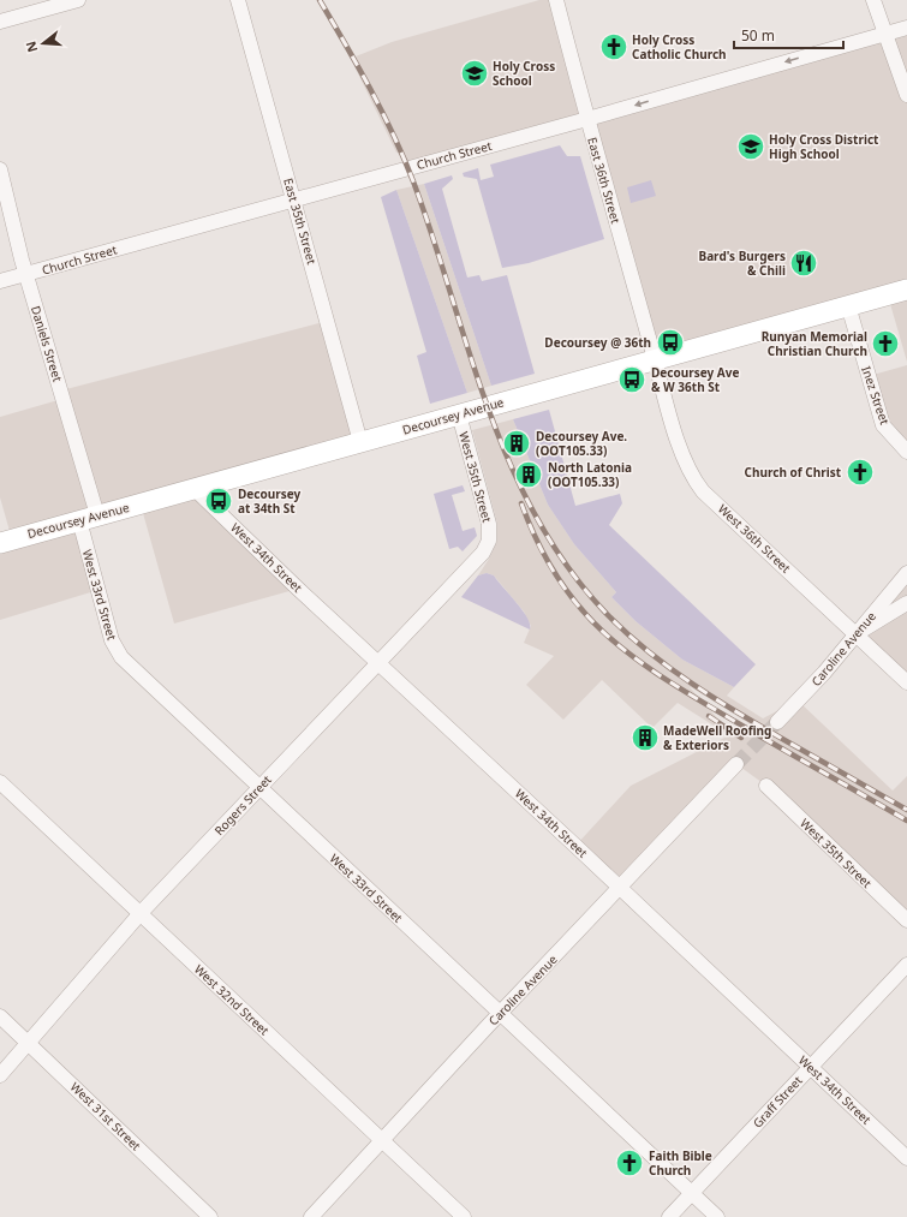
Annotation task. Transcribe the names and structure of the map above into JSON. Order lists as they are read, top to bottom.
{
  "streets": {
    "main road": ["Decoursey Avenue"],
    "street": [
      "Church Street",
      "East 36th Street",
      "East 35th Street",
      "Daniels Street",
      "Inez Street",
      "West 35th Street",
      "West 36th Street",
      "West 34th Street",
      "West 33rd Street",
      "Caroline Avenue",
      "Rogers Street",
      "West 32nd Street",
      "Graff Street",
      "West 31st Street"
    ]
  },
  "crossings": [
    ["Church Street", "East 36th Street"],
    ["Church Street", "East 35th Street"],
    ["Church Street", "Daniels Street"],
    ["East 36th Street", "Decoursey Avenue"],
    ["East 36th Street", "West 36th Street"],
    ["East 35th Street", "Decoursey Avenue"],
    ["Daniels Street", "Decoursey Avenue"],
    ["Daniels Street", "West 33rd Street"],
    ["Inez Street", "Decoursey Avenue"],
    ["Decoursey Avenue", "West 35th Street"],
    ["Decoursey Avenue", "West 36th Street"],
    ["Decoursey Avenue", "West 34th Street"],
    ["Decoursey Avenue", "West 33rd Street"],
    ["West 35th Street", "Rogers Street"],
    ["West 36th Street", "Caroline Avenue"],
    ["West 34th Street", "Caroline Avenue"],
    ["West 34th Street", "Rogers Street"],
    ["West 34th Street", "Graff Street"],
    ["West 33rd Street", "Caroline Avenue"],
    ["West 33rd Street", "Rogers Street"],
    ["West 33rd Street", "Graff Street"],
    ["Caroline Avenue", "West 32nd Street"],
    ["Rogers Street", "West 32nd Street"],
    ["Rogers Street", "West 31st Street"]
  ],
  "places": {
    "church": [
      "Holy Cross Catholic Church",
      "Runyan Memorial Christian Church",
      "Church of Christ",
      "Faith Bible Church"
    ],
    "school or university": ["Holy Cross School", "Holy Cross District High School"],
    "restaurant": ["Bard's Burgers & Chili"],
    "bus stop": ["Decoursey @ 36th", "Decoursey Ave & W 36th St", "Decoursey at 34th St"],
    "building": ["Decoursey Ave. (OOT105.33)", "North Latonia (OOT105.33)", "MadeWell Roofing & Exteriors"]
  },
  "scale_bar": "50 m",
  "north": "left"
}
